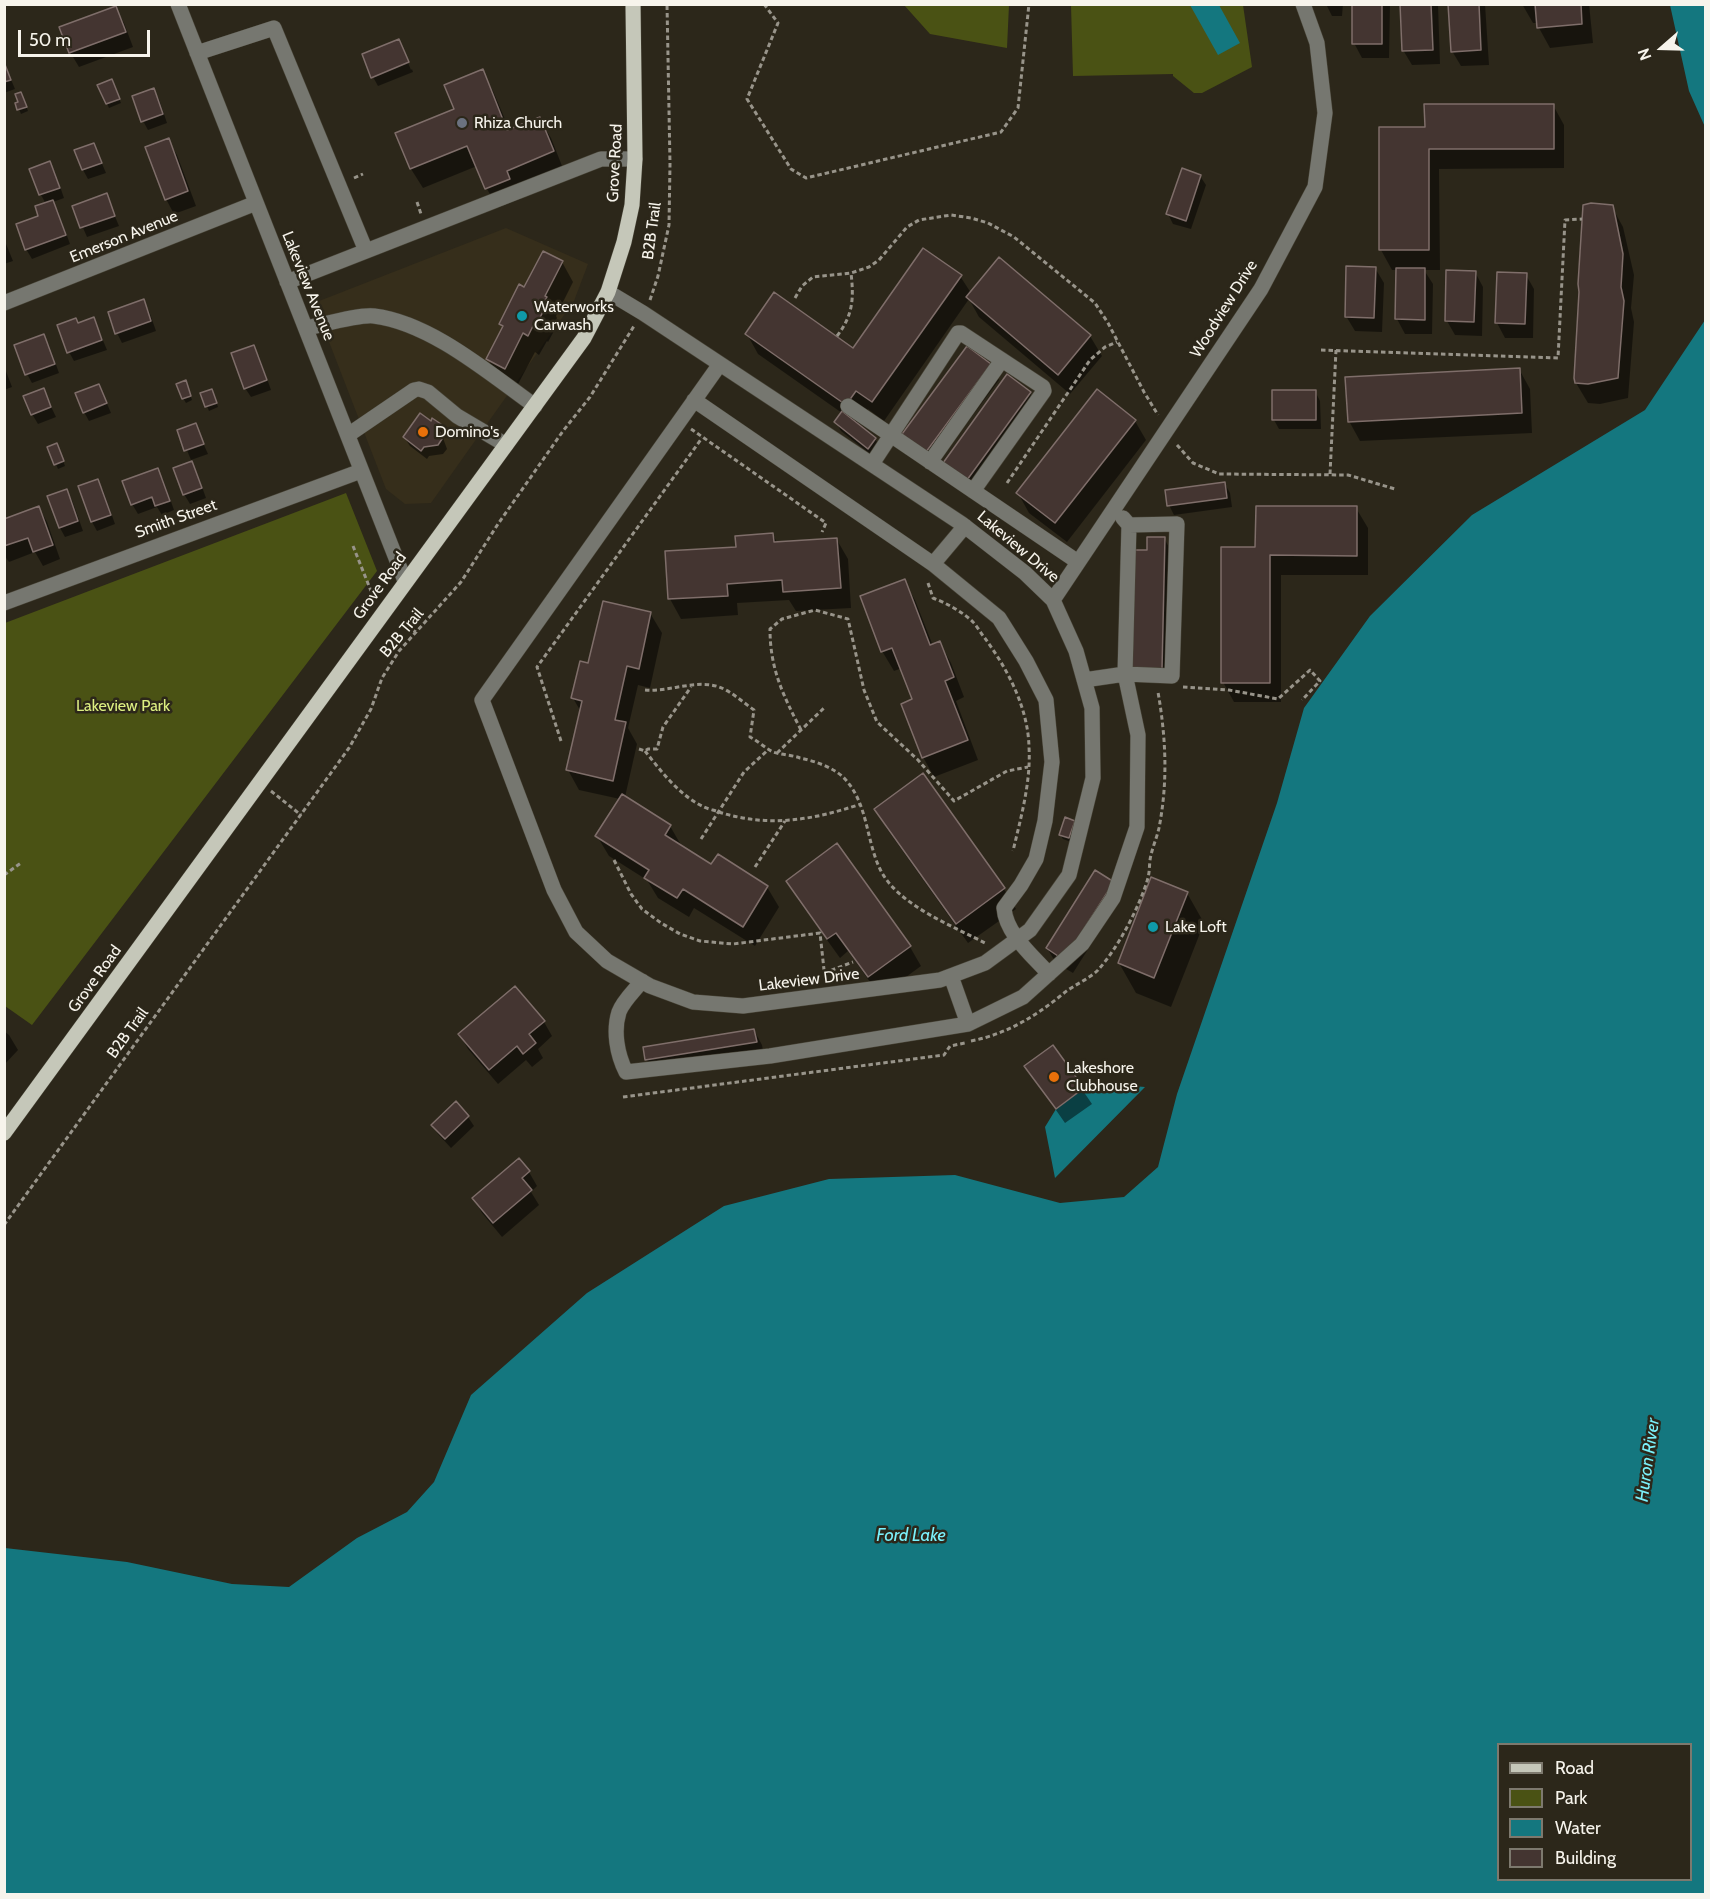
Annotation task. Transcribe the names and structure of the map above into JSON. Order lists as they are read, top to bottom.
{
  "streets": {
    "main road": ["Grove Road"],
    "street": [
      "Emerson Avenue",
      "Lakeview Avenue",
      "Woodview Drive",
      "Smith Street",
      "Lakeview Drive"
    ],
    "path": ["B2B Trail"]
  },
  "crossings": [
    ["Grove Road", "Lakeview Avenue"],
    ["Emerson Avenue", "Lakeview Avenue"],
    ["Lakeview Avenue", "Smith Street"],
    ["Woodview Drive", "Lakeview Drive"]
  ],
  "water": ["Huron River", "Ford Lake"],
  "parks": ["Lakeview Park"],
  "places": [
    "Rhiza Church",
    "Waterworks Carwash",
    "Domino's",
    "Lake Loft",
    "Lakeshore Clubhouse"
  ],
  "legend": [
    "Road",
    "Park",
    "Water",
    "Building"
  ],
  "scale_bar": "50 m",
  "north": "left"
}
